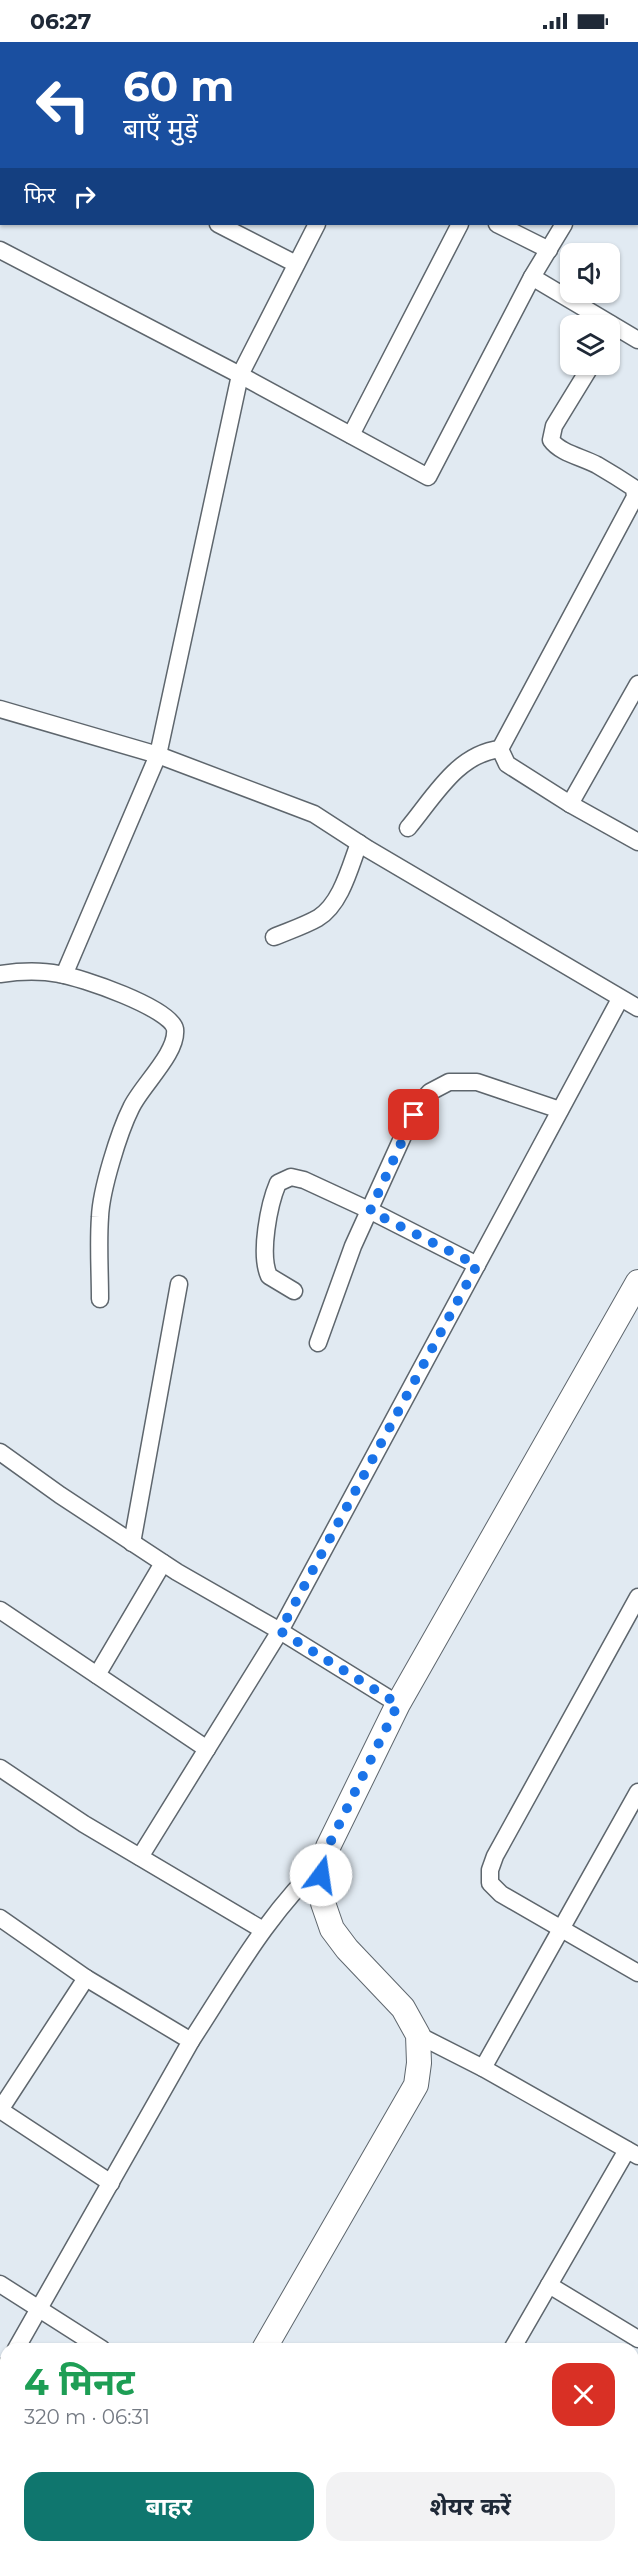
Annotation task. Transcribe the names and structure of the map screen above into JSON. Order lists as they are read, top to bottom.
{
  "page": {
    "status": "06:27",
    "turn": ["60 m", "बाएँ मुड़ें"],
    "then": "फिर",
    "heading": ["4 मिनट", "320 m · 06:31"],
    "buttons": ["बाहर", "शेयर करें"]
  }
}
